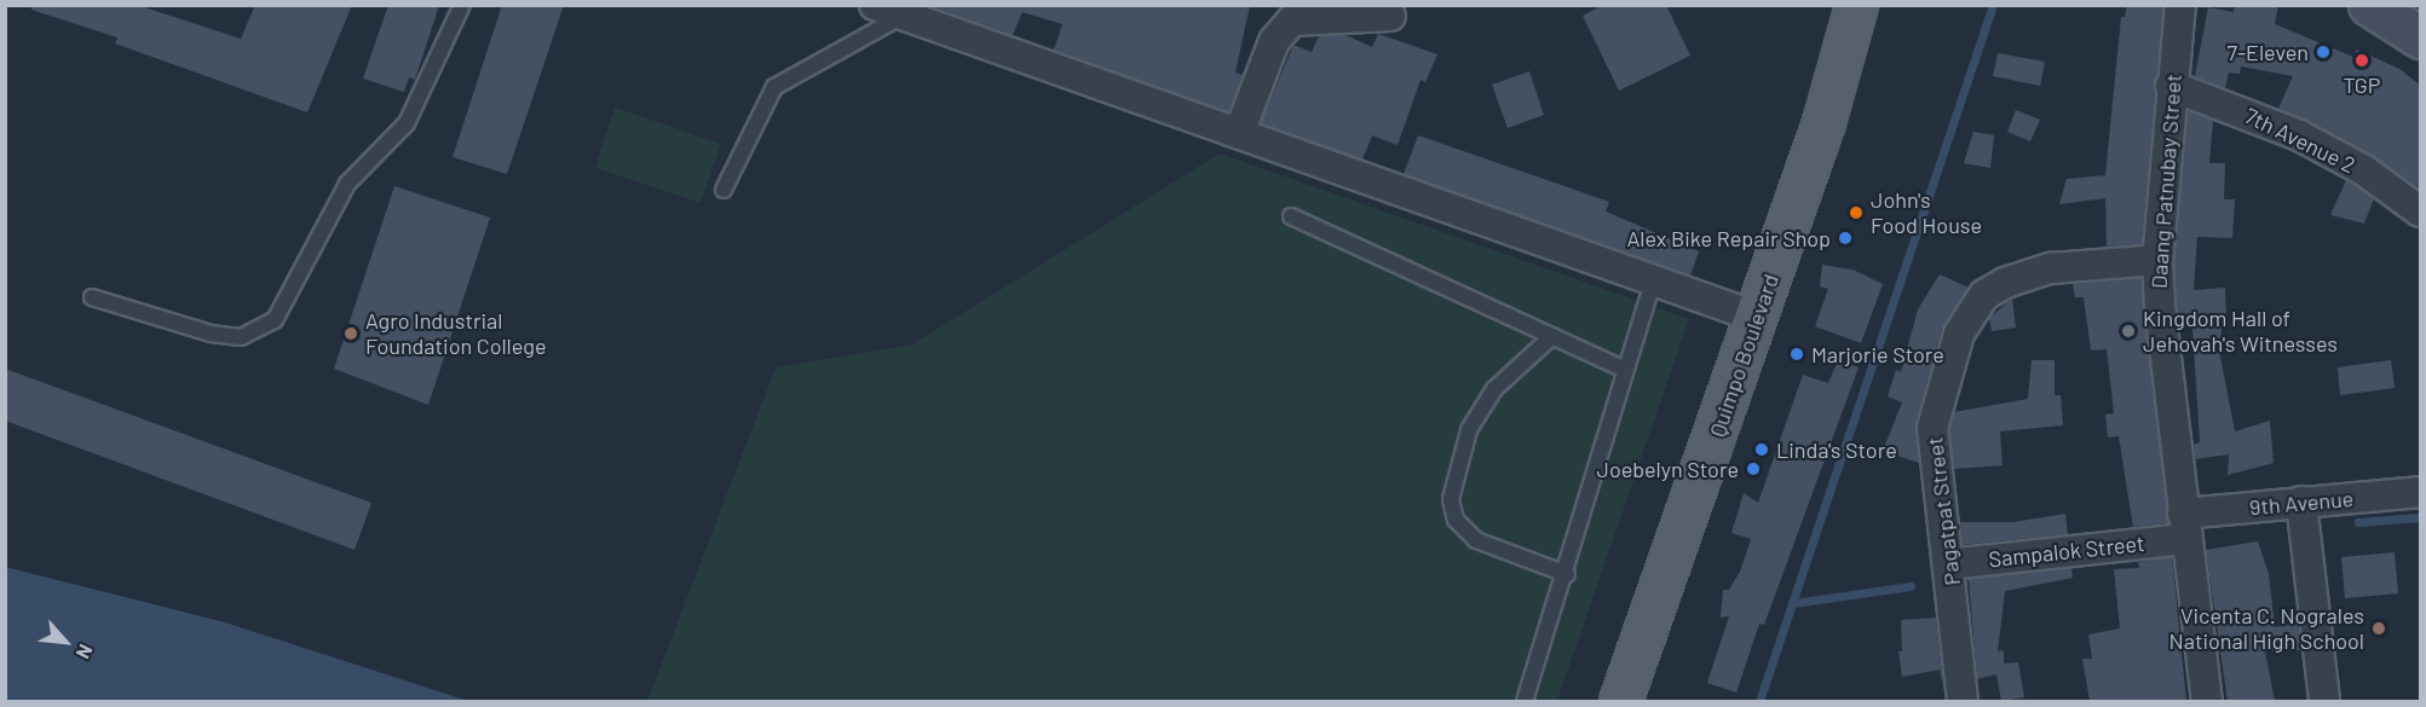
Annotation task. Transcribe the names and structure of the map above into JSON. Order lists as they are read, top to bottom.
{
  "streets": {
    "main road": ["Quimpo Boulevard"],
    "street": [
      "7th Avenue 2",
      "Daang Patnubay Street",
      "9th Avenue",
      "Pagatpat Street",
      "Sampalok Street"
    ]
  },
  "crossings": [
    ["7th Avenue 2", "Daang Patnubay Street"],
    ["Daang Patnubay Street", "9th Avenue"],
    ["Daang Patnubay Street", "Pagatpat Street"],
    ["Daang Patnubay Street", "Sampalok Street"],
    ["9th Avenue", "Sampalok Street"],
    ["Pagatpat Street", "Sampalok Street"]
  ],
  "places": [
    "7-Eleven",
    "TGP",
    "John's Food House",
    "Alex Bike Repair Shop",
    "Kingdom Hall of Jehovah's Witnesses",
    "Agro Industrial Foundation College",
    "Marjorie Store",
    "Linda's Store",
    "Joebelyn Store",
    "Vicenta C. Nograles National High School"
  ],
  "north": "bottom right"
}
